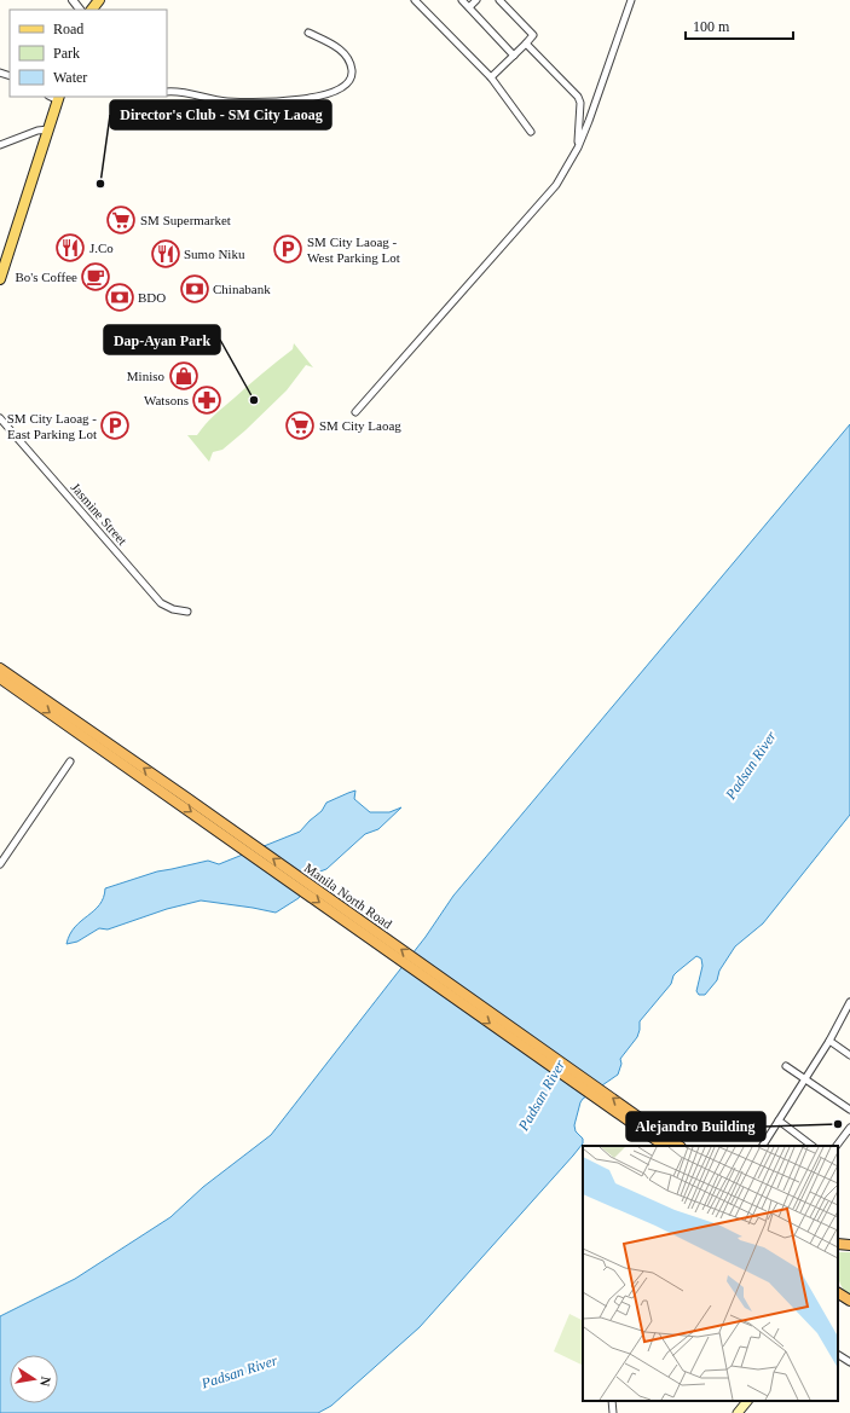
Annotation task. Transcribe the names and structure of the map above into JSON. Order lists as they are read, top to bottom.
{
  "streets": {
    "highway": ["Manila North Road"],
    "street": ["Jasmine Street"]
  },
  "water": ["Padsan River"],
  "places": {
    "other": ["Director's Club - SM City Laoag", "Dap-Ayan Park", "Alejandro Building"],
    "supermarket": ["SM Supermarket", "SM City Laoag"],
    "restaurant": ["J.Co", "Sumo Niku"],
    "parking": ["SM City Laoag - West Parking Lot", "SM City Laoag - East Parking Lot"],
    "cafe": ["Bo's Coffee"],
    "bank": ["Chinabank", "BDO"],
    "shop": ["Miniso"],
    "pharmacy": ["Watsons"]
  },
  "legend": ["Road", "Park", "Water"],
  "scale_bar": "100 m",
  "north": "right"
}
